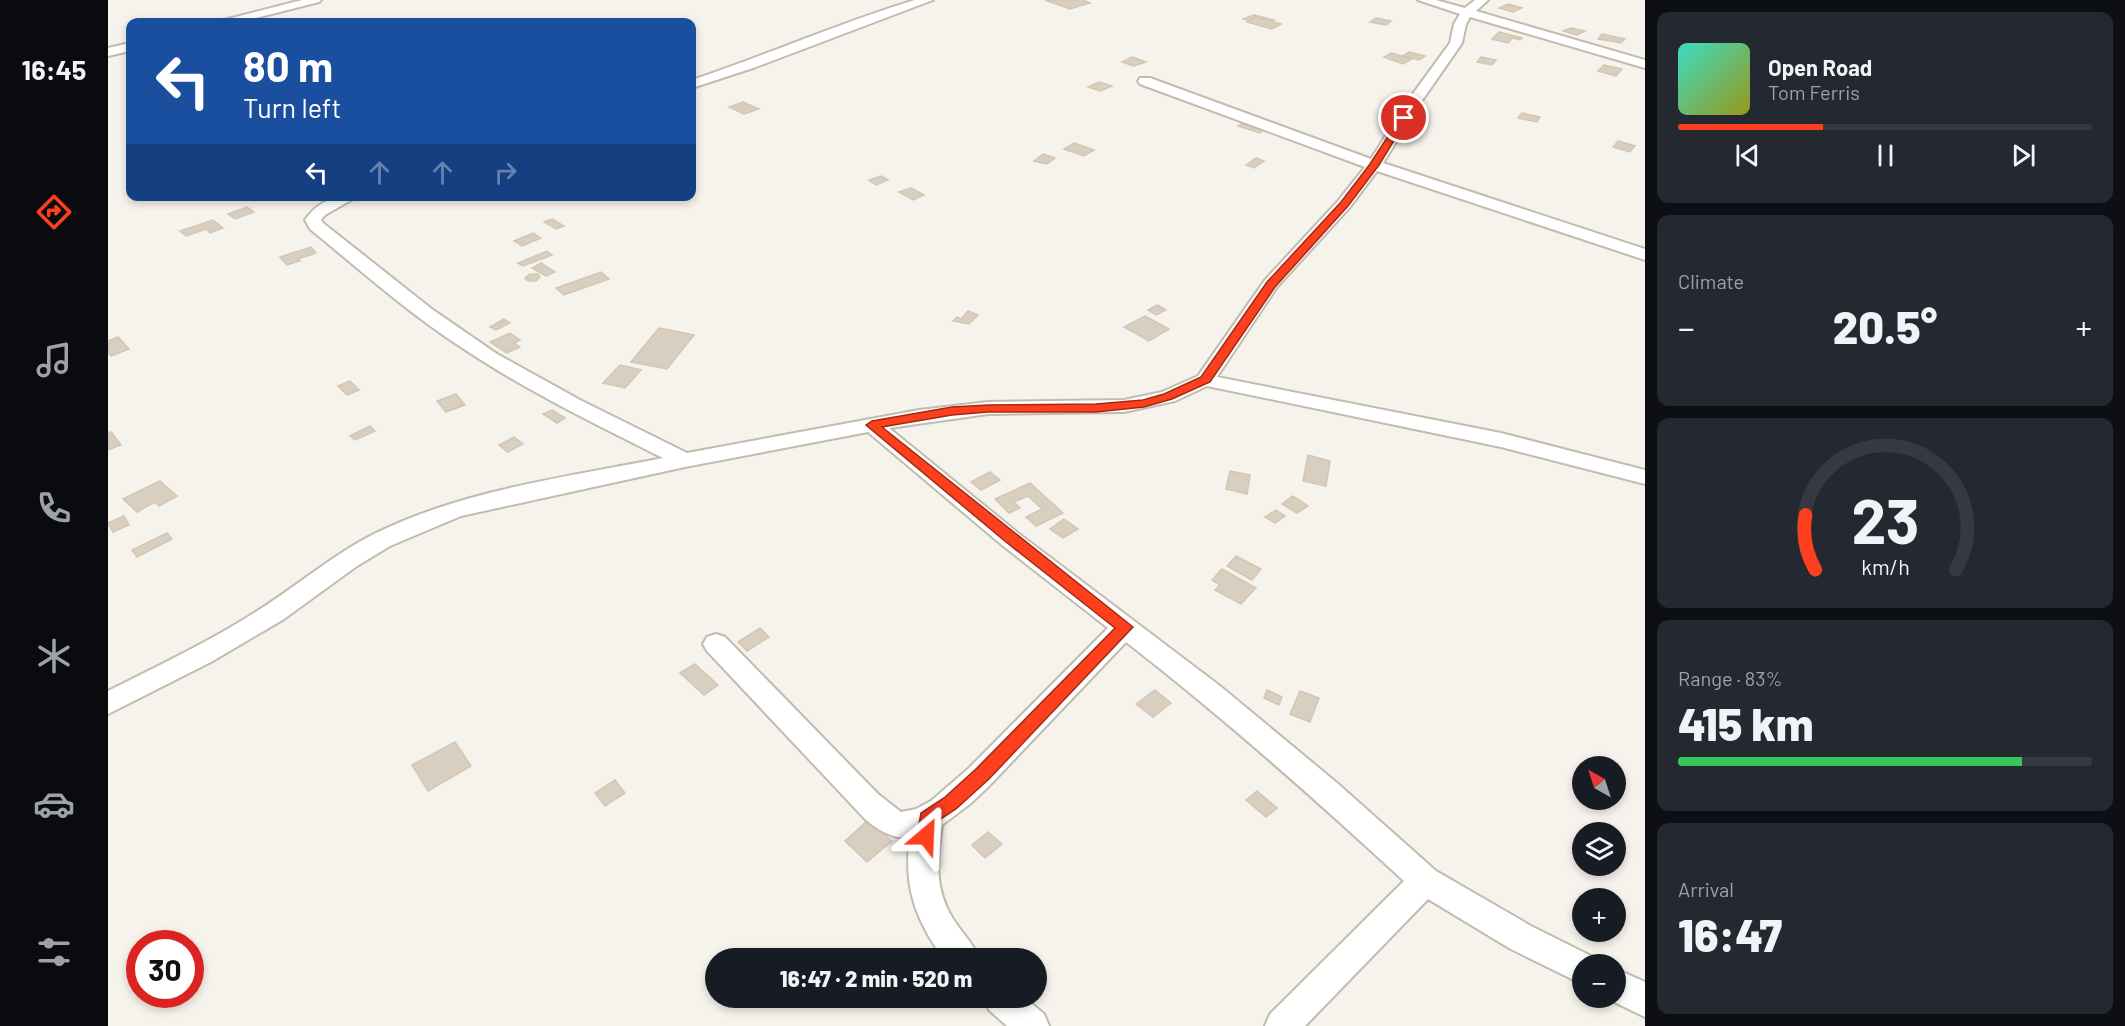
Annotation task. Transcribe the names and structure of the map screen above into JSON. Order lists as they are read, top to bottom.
{
  "north": "top left",
  "page": {
    "tabs": "16:45",
    "turn": ["80 m", "Turn left"],
    "song": ["Open Road", "Tom Ferris"],
    "tile": [
      "Climate",
      ["Range · 83%", "415 km"],
      ["Arrival", "16:47"]
    ],
    "heat": ["−", "20.5°", "+"],
    "map_buttons": ["+", "−"],
    "limit": "30",
    "trip": "16:47 · 2 min · 520 m",
    "gauge": ["23", "km/h"]
  }
}
